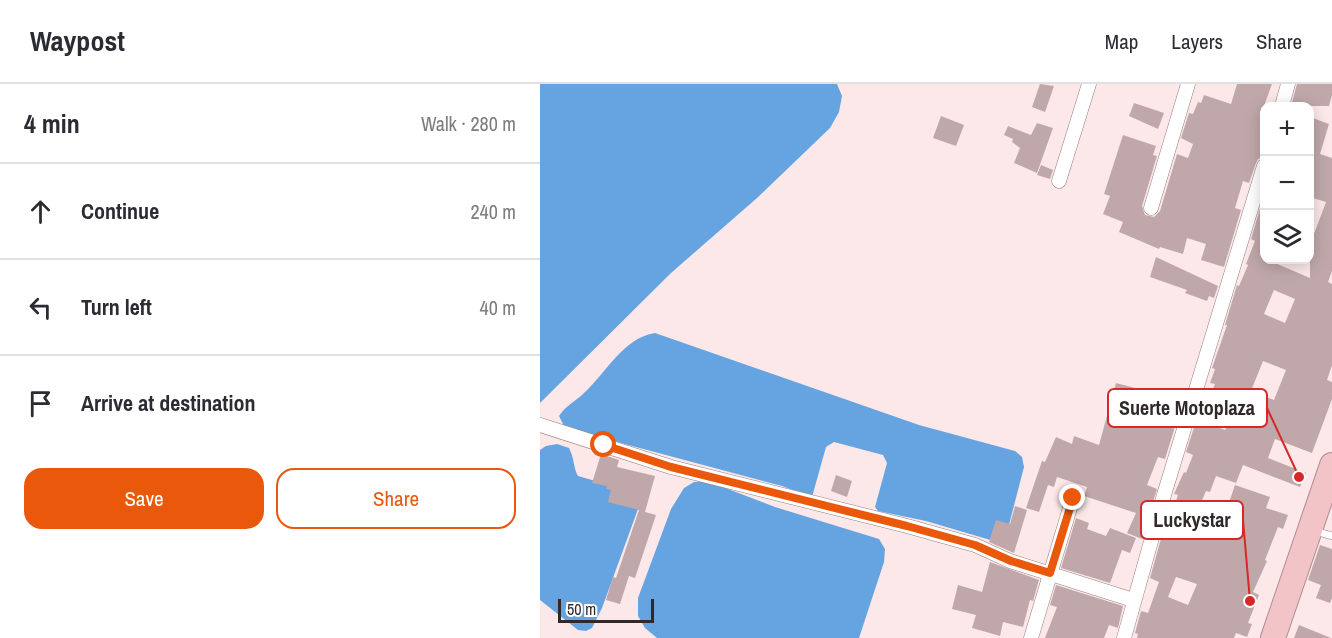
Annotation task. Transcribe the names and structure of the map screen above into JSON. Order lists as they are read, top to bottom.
{
  "places": ["Suerte Motoplaza", "Luckystar"],
  "scale_bar": "50 m",
  "page": {
    "header": "Waypost",
    "nav": ["Map", "Layers", "Share"],
    "heading": ["4 min", "Walk · 280 m"],
    "map_buttons": ["+", "−"],
    "list": [
      ["Continue", "240 m"],
      ["Turn left", "40 m"],
      "Arrive at destination"
    ],
    "buttons": ["Save", "Share"],
    "scale": "50 m"
  }
}
